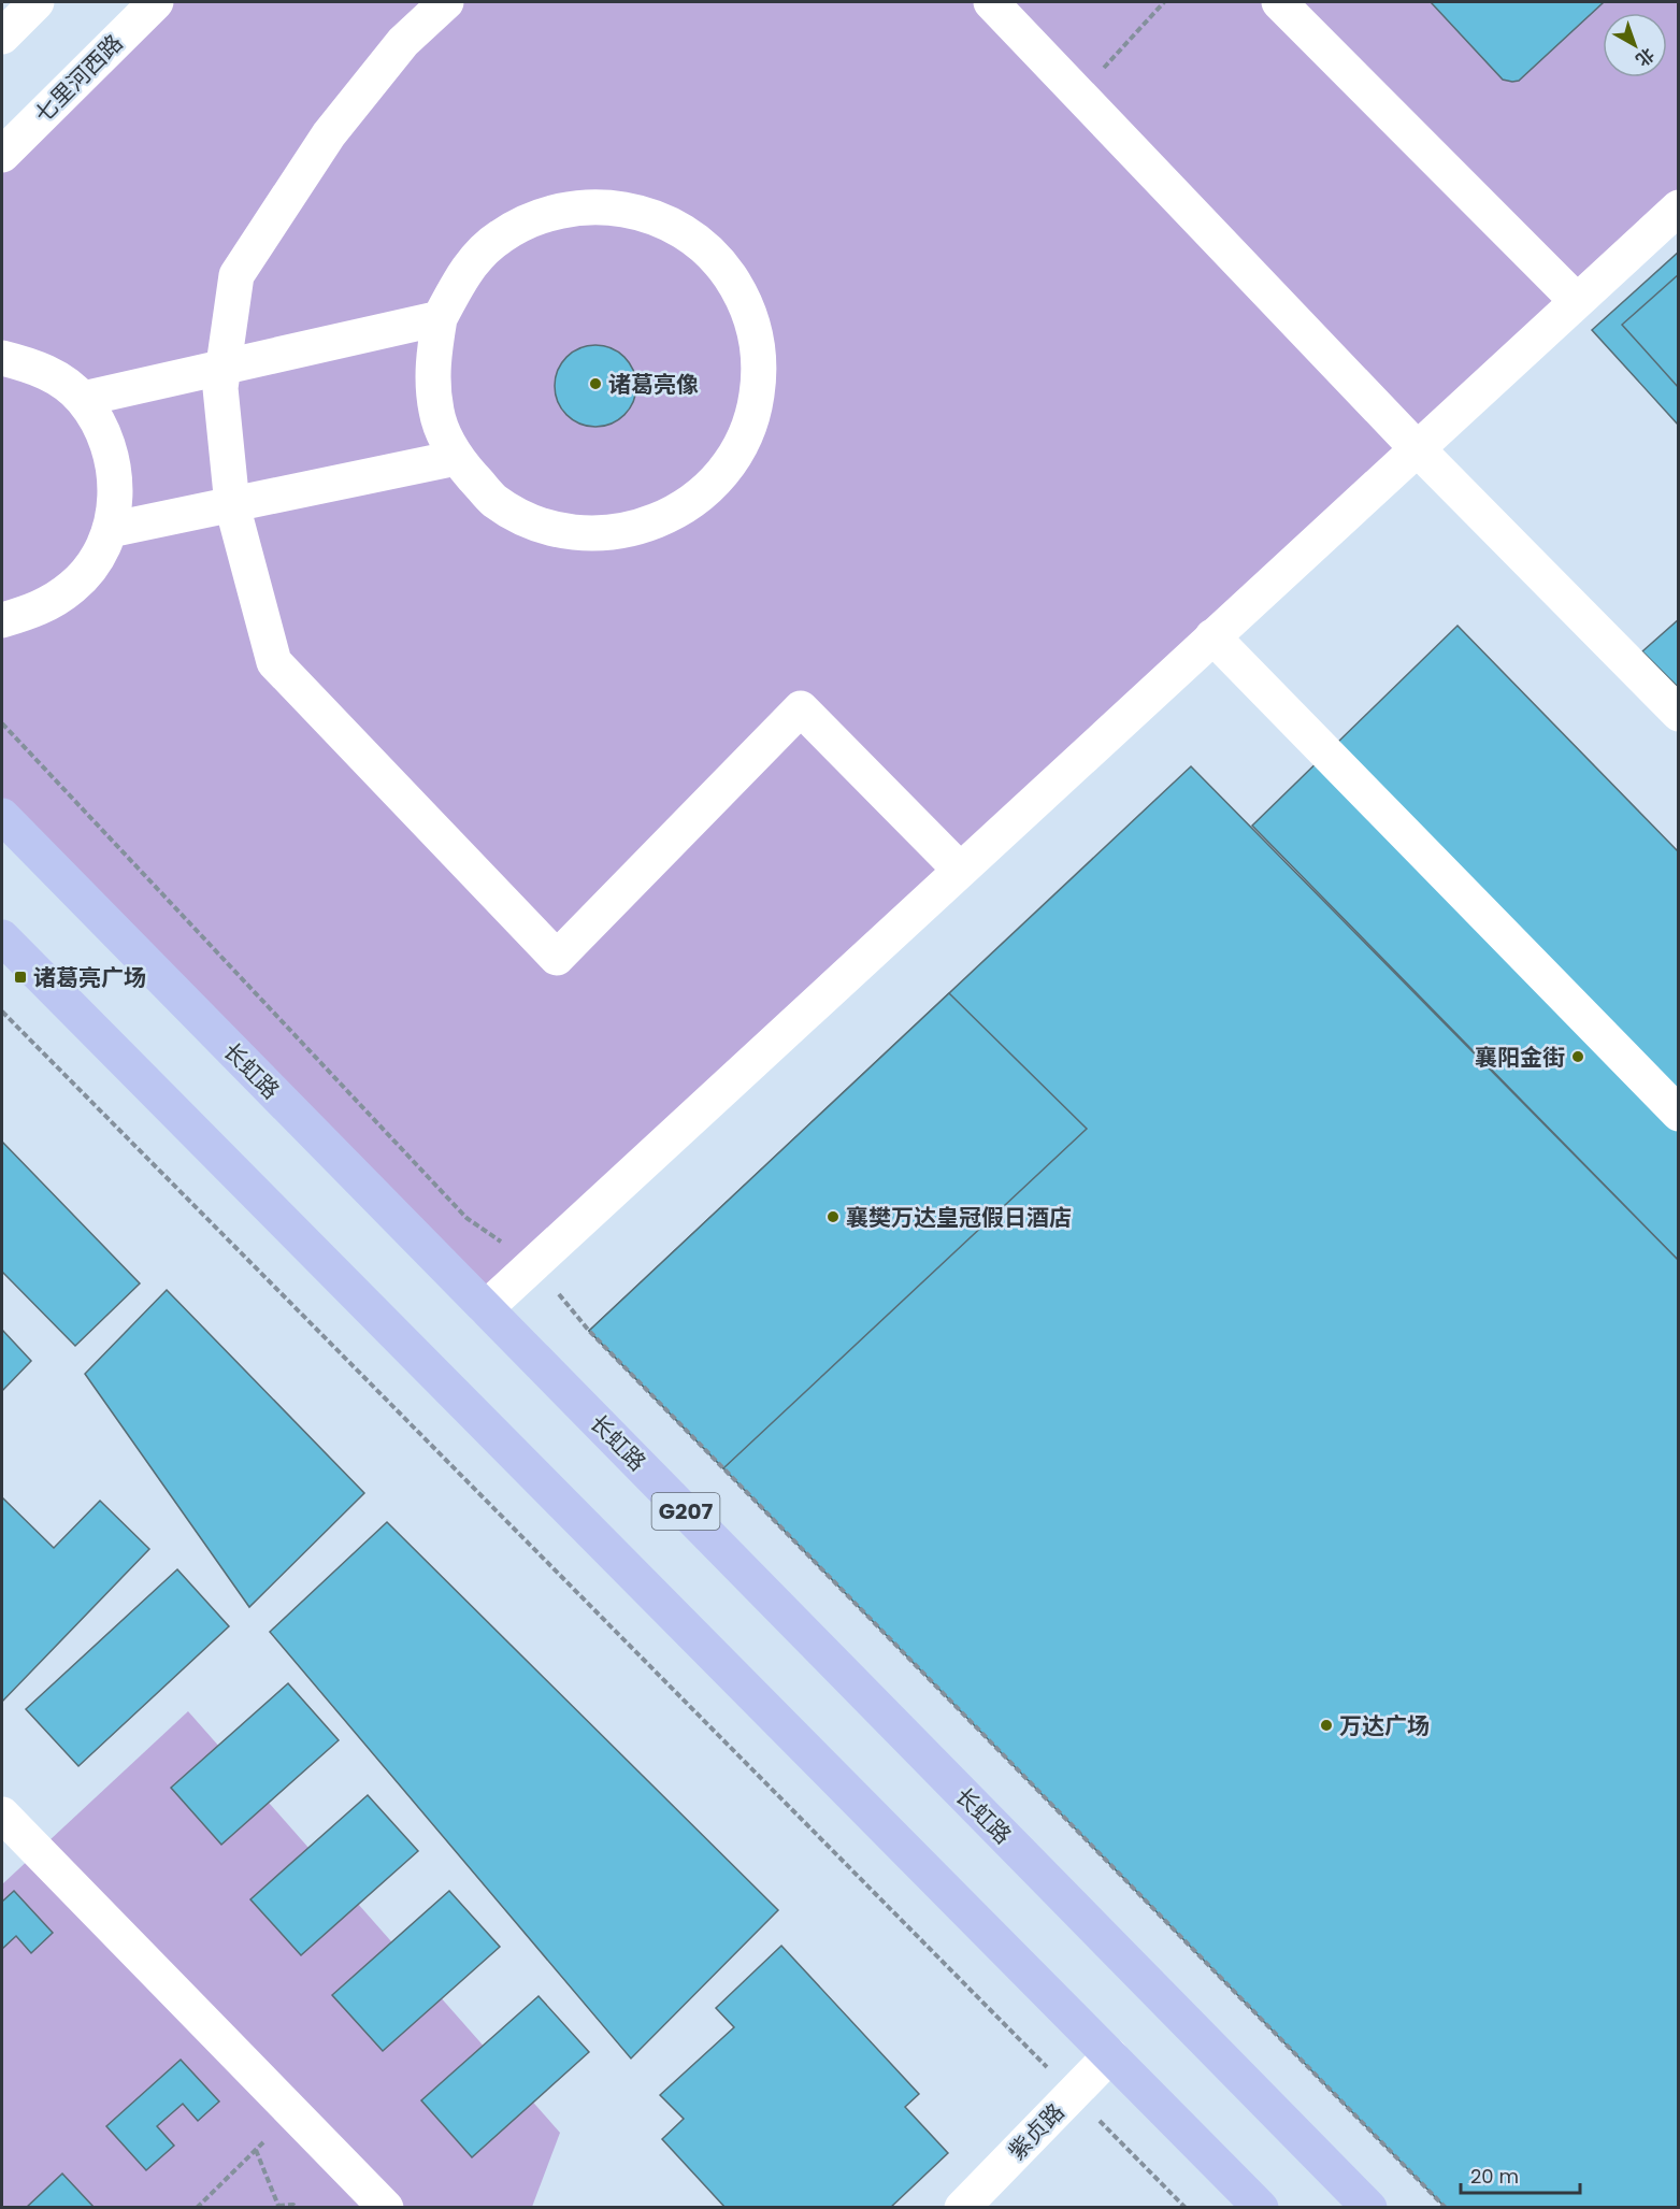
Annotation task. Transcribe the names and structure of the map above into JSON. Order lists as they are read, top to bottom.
{
  "streets": {
    "highway": ["长虹路", "G207"],
    "street": ["七里河西路", "紫贞路"]
  },
  "places": {
    "other": [
      "诸葛亮像",
      "襄阳金街",
      "襄樊万达皇冠假日酒店",
      "万达广场"
    ],
    "transit": ["诸葛亮广场"]
  },
  "scale_bar": "20 m",
  "north": "bottom right"
}
